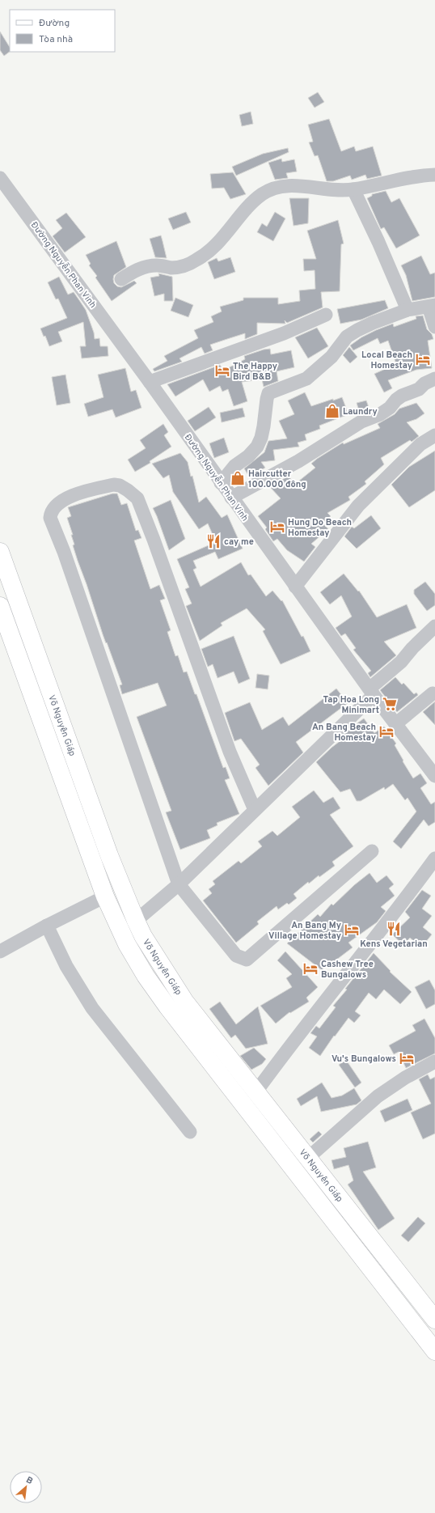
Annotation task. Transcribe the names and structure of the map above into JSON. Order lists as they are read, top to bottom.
{
  "streets": {
    "main road": ["Võ Nguyên Giáp"],
    "street": ["Đường Nguyễn Phan Vinh"]
  },
  "places": {
    "hotel": [
      "Local Beach Homestay",
      "The Happy Bird B&B",
      "Hung Do Beach Homestay",
      "An Bang Beach Homestay",
      "An Bang My Village Homestay",
      "Cashew Tree Bungalows",
      "Vu's Bungalows"
    ],
    "shop": ["Laundry", "Haircutter 100.000 đông"],
    "restaurant": ["cay me", "Kens Vegetarian"],
    "supermarket": ["Tap Hoa Long Minimart"]
  },
  "legend": ["Đường", "Tòa nhà"],
  "north": "top right"
}
